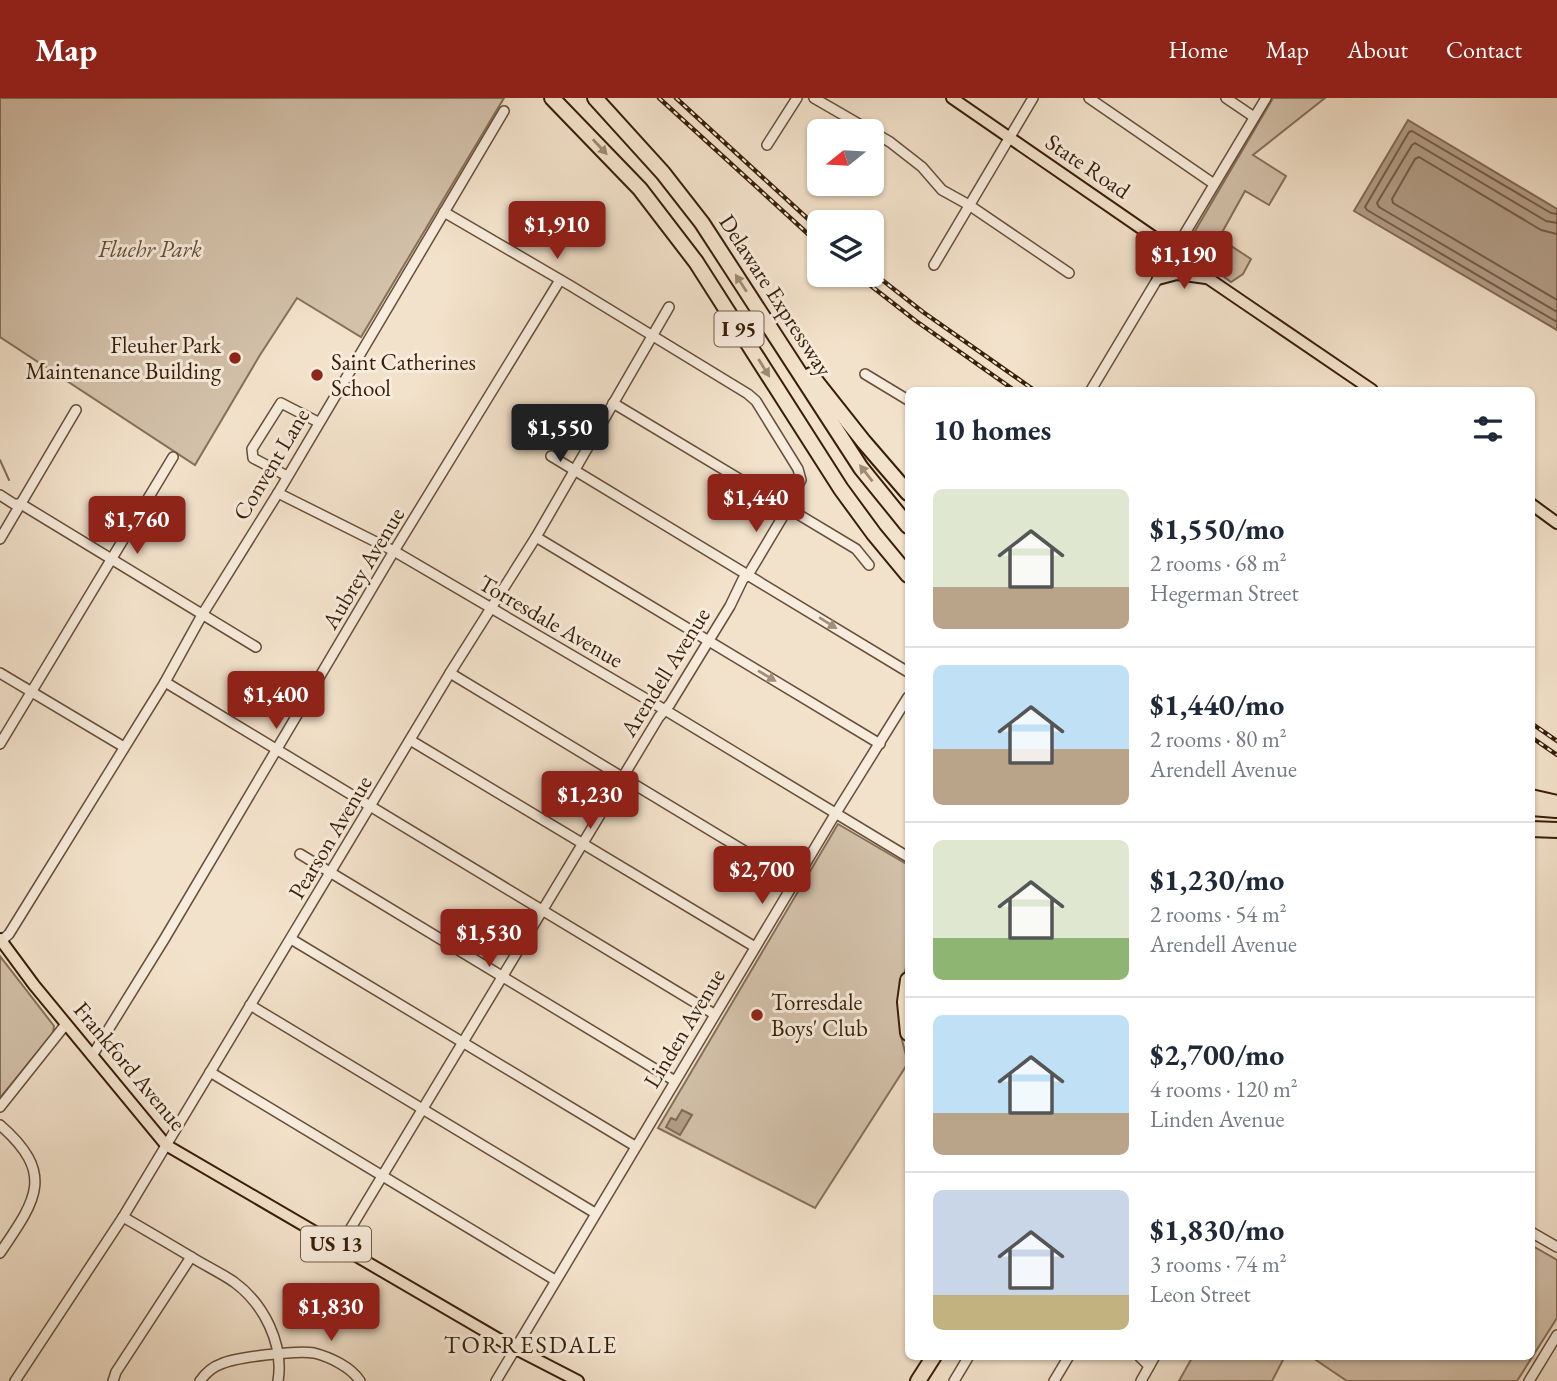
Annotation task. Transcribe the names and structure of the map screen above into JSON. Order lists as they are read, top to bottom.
{
  "streets": {
    "highway": ["Delaware Expressway", "I 95"],
    "main road": ["State Road", "Frankford Avenue", "US 13"],
    "street": [
      "Convent Lane",
      "Aubrey Avenue",
      "Torresdale Avenue",
      "Arendell Avenue",
      "Pearson Avenue",
      "Linden Avenue"
    ]
  },
  "crossings": [
    ["Convent Lane", "Torresdale Avenue"],
    ["Convent Lane", "Frankford Avenue"],
    ["Aubrey Avenue", "Torresdale Avenue"],
    ["Aubrey Avenue", "Frankford Avenue"],
    ["Torresdale Avenue", "Arendell Avenue"],
    ["Torresdale Avenue", "Pearson Avenue"],
    ["Torresdale Avenue", "Linden Avenue"],
    ["Arendell Avenue", "Pearson Avenue"],
    ["Arendell Avenue", "Frankford Avenue"],
    ["Pearson Avenue", "Frankford Avenue"],
    ["Linden Avenue", "Frankford Avenue"]
  ],
  "districts": ["TORRESDALE"],
  "parks": ["Fluehr Park"],
  "places": ["Fleuher Park Maintenance Building", "Saint Catherines School", "Torresdale Boys' Club"],
  "north": "left",
  "page": {
    "header": "Map",
    "nav": [
      "Home",
      "Map",
      "About",
      "Contact"
    ],
    "price": [
      "$1,910",
      "$1,190",
      "$1,550",
      "$1,440",
      "$1,760",
      "$1,400",
      "$1,230",
      "$2,700",
      "$1,530",
      "$1,830"
    ],
    "heading": "10 homes",
    "list": [
      {
        "name": "$1,550/mo",
        "note": "2 rooms · 68 m² · Hegerman Street"
      },
      {
        "name": "$1,440/mo",
        "note": "2 rooms · 80 m² · Arendell Avenue"
      },
      {
        "name": "$1,230/mo",
        "note": "2 rooms · 54 m² · Arendell Avenue"
      },
      {
        "name": "$2,700/mo",
        "note": "4 rooms · 120 m² · Linden Avenue"
      },
      {
        "name": "$1,830/mo",
        "note": "3 rooms · 74 m² · Leon Street"
      }
    ]
  }
}
